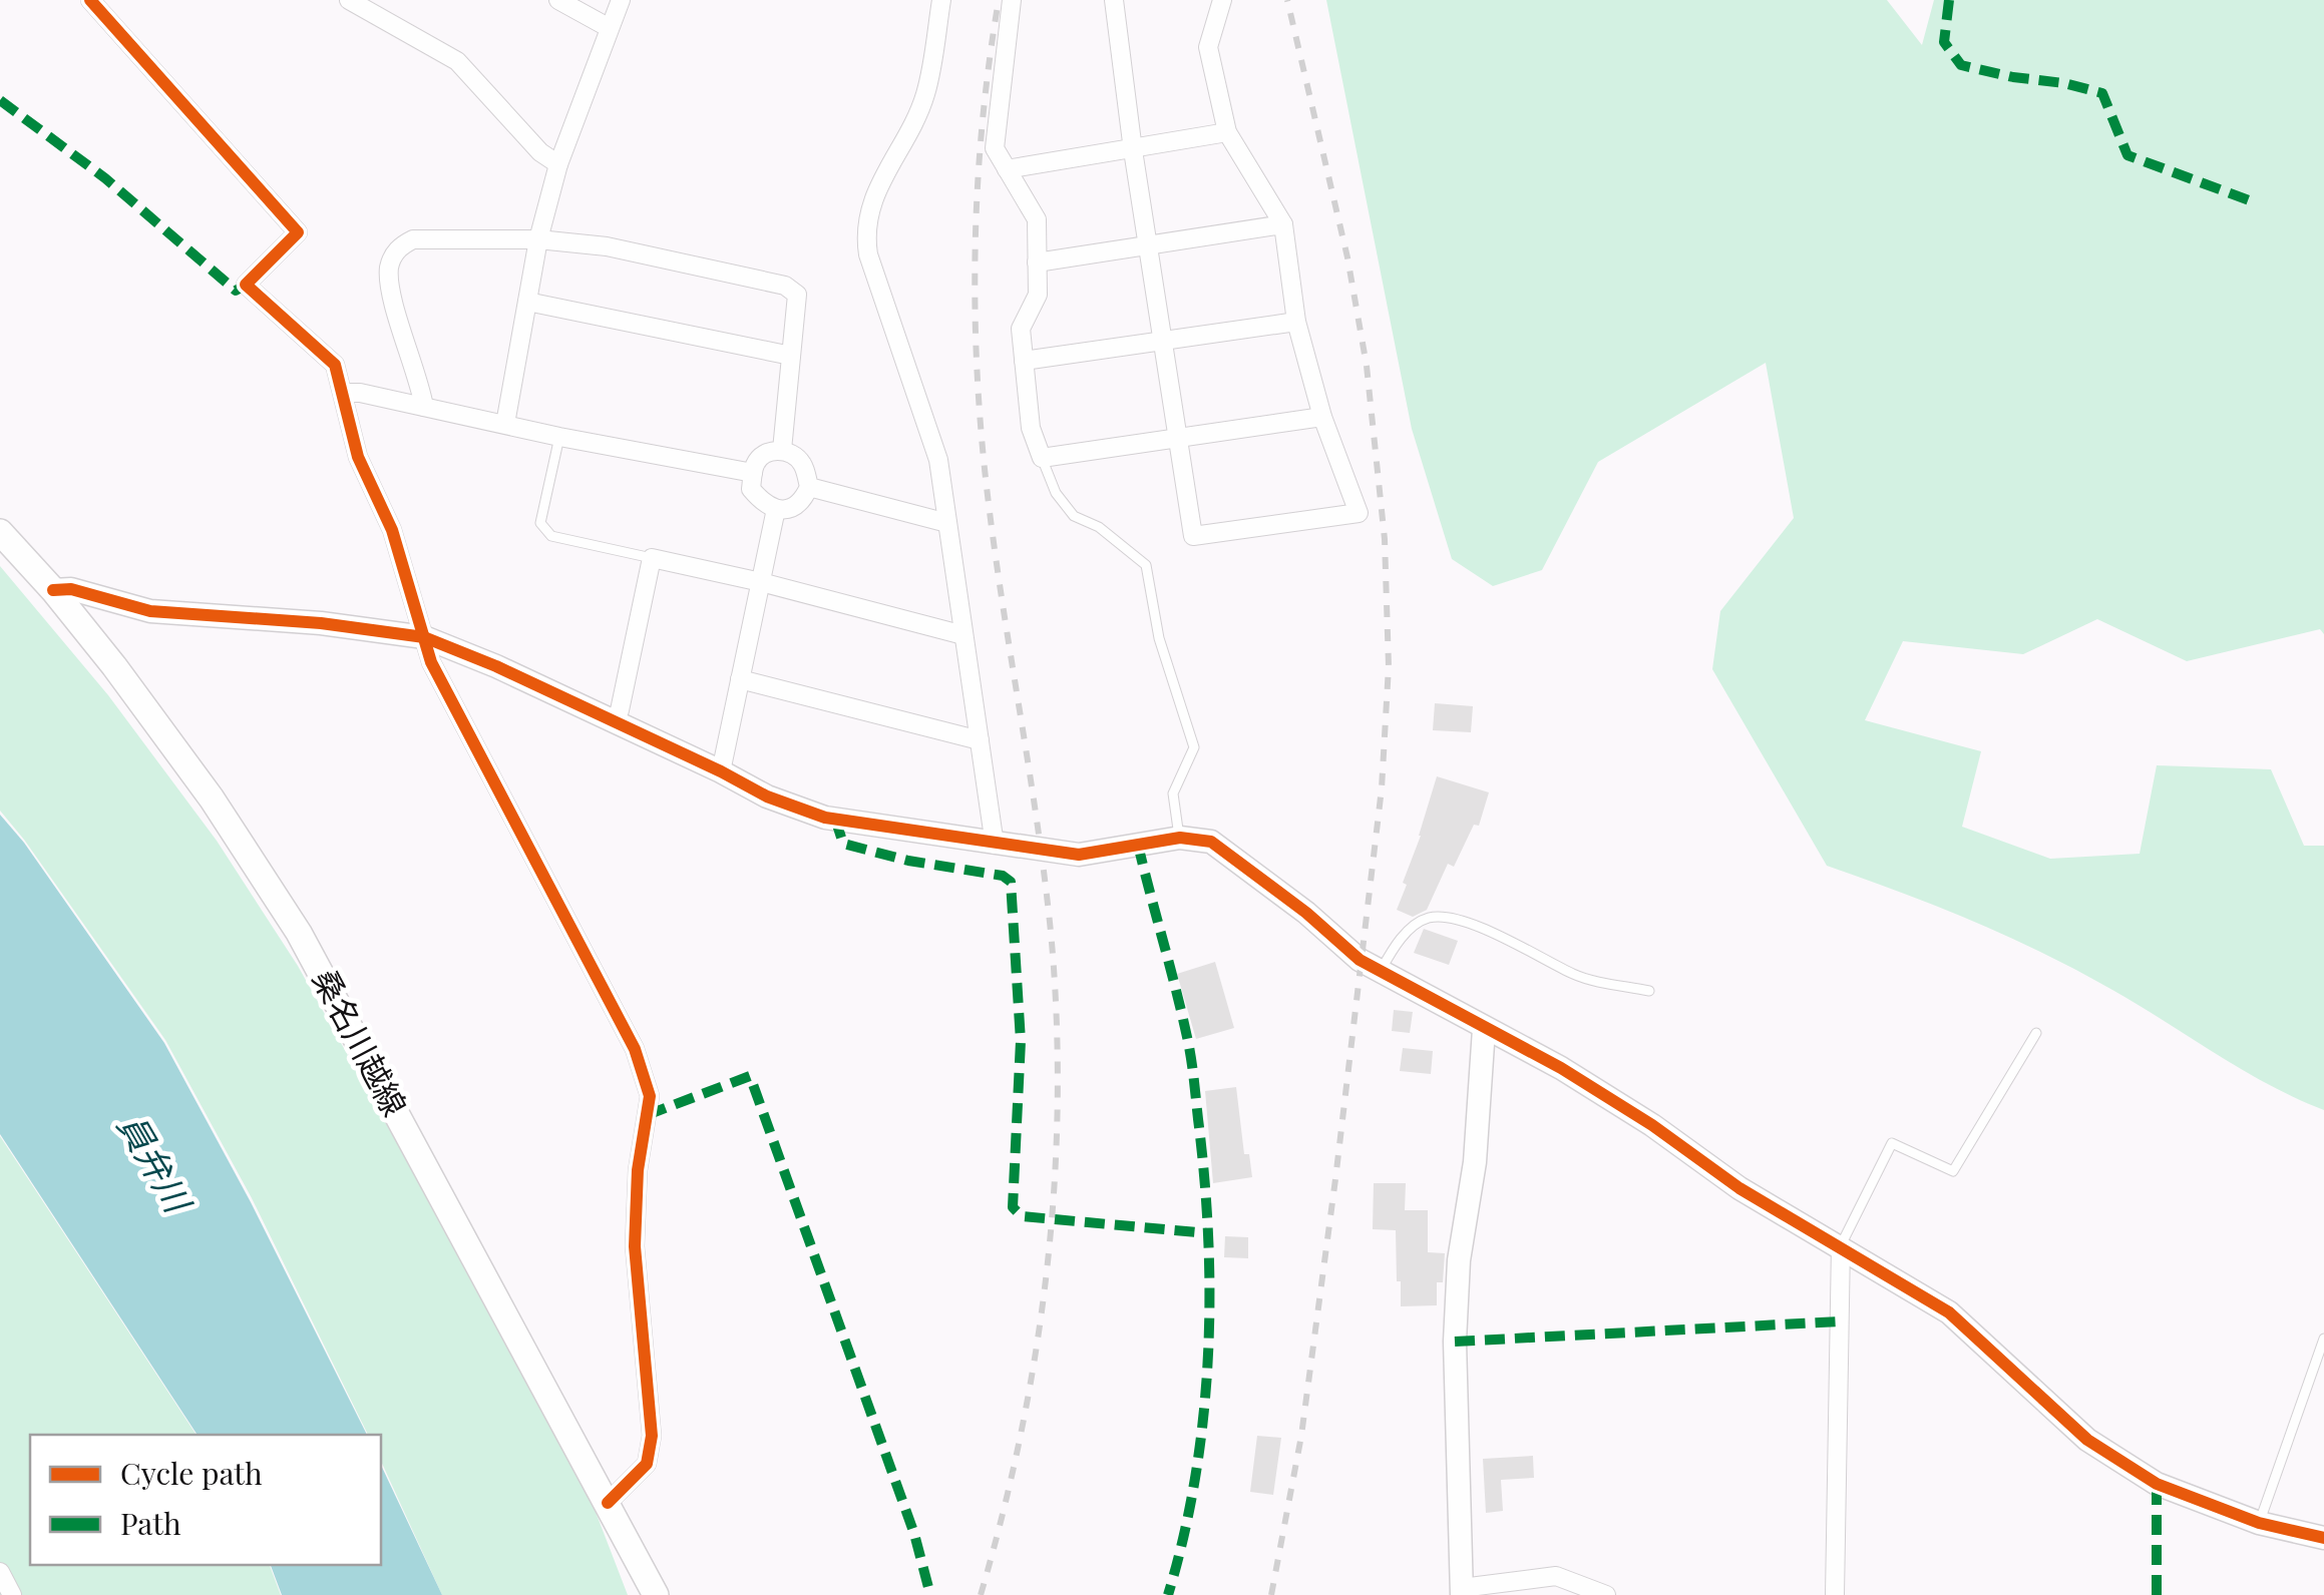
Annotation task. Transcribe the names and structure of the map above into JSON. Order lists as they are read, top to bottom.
{
  "streets": {
    "main road": ["桑名川越線"]
  },
  "water": ["員弁川"],
  "legend": ["Cycle path", "Path"]
}
